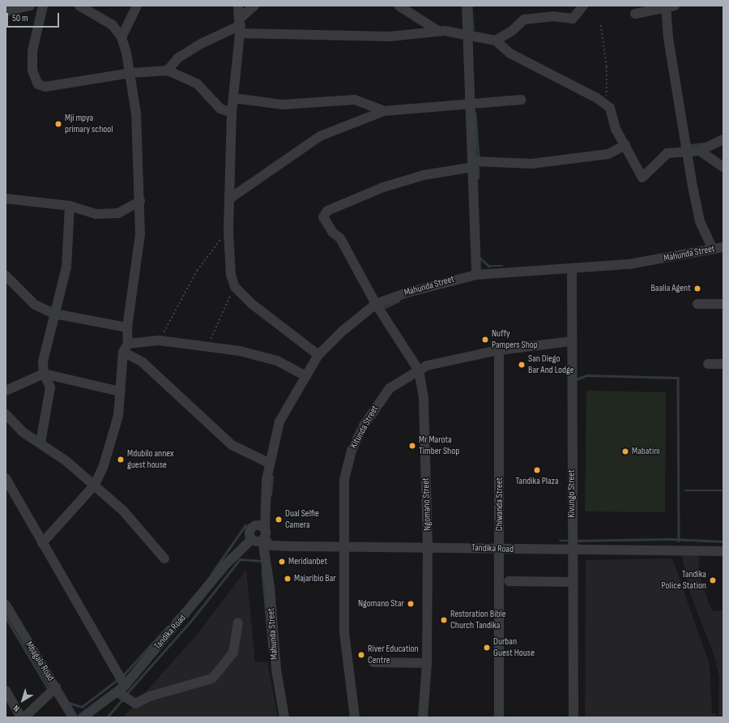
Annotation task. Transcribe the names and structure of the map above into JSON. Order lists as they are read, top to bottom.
{
  "streets": {
    "street": [
      "Mahunda Street",
      "Kitunda Street",
      "Kivungo Street",
      "Ngomano Street",
      "Chiwanda Street",
      "Tandika Road",
      "Mbagala Road"
    ]
  },
  "crossings": [
    ["Mahunda Street", "Kivungo Street"],
    ["Mahunda Street", "Ngomano Street"],
    ["Mahunda Street", "Tandika Road"],
    ["Kitunda Street", "Kivungo Street"],
    ["Kitunda Street", "Ngomano Street"],
    ["Kitunda Street", "Chiwanda Street"],
    ["Kitunda Street", "Tandika Road"],
    ["Kivungo Street", "Tandika Road"],
    ["Ngomano Street", "Tandika Road"],
    ["Chiwanda Street", "Tandika Road"]
  ],
  "places": [
    "Mji mpya primary school",
    "Baalia Agent",
    "Nuffy Pampers Shop",
    "San Diego Bar And Lodge",
    "Mr Marota Timber Shop",
    "Mabatini",
    "Mdubilo annex guest house",
    "Tandika Plaza",
    "Dual Selfie Camera",
    "Meridianbet",
    "Majaribio Bar",
    "Tandika Police Station",
    "Ngomano Star",
    "Restoration Bible Church Tandika",
    "Durban Guest House",
    "River Education Centre"
  ],
  "scale_bar": "50 m",
  "north": "bottom left"
}
